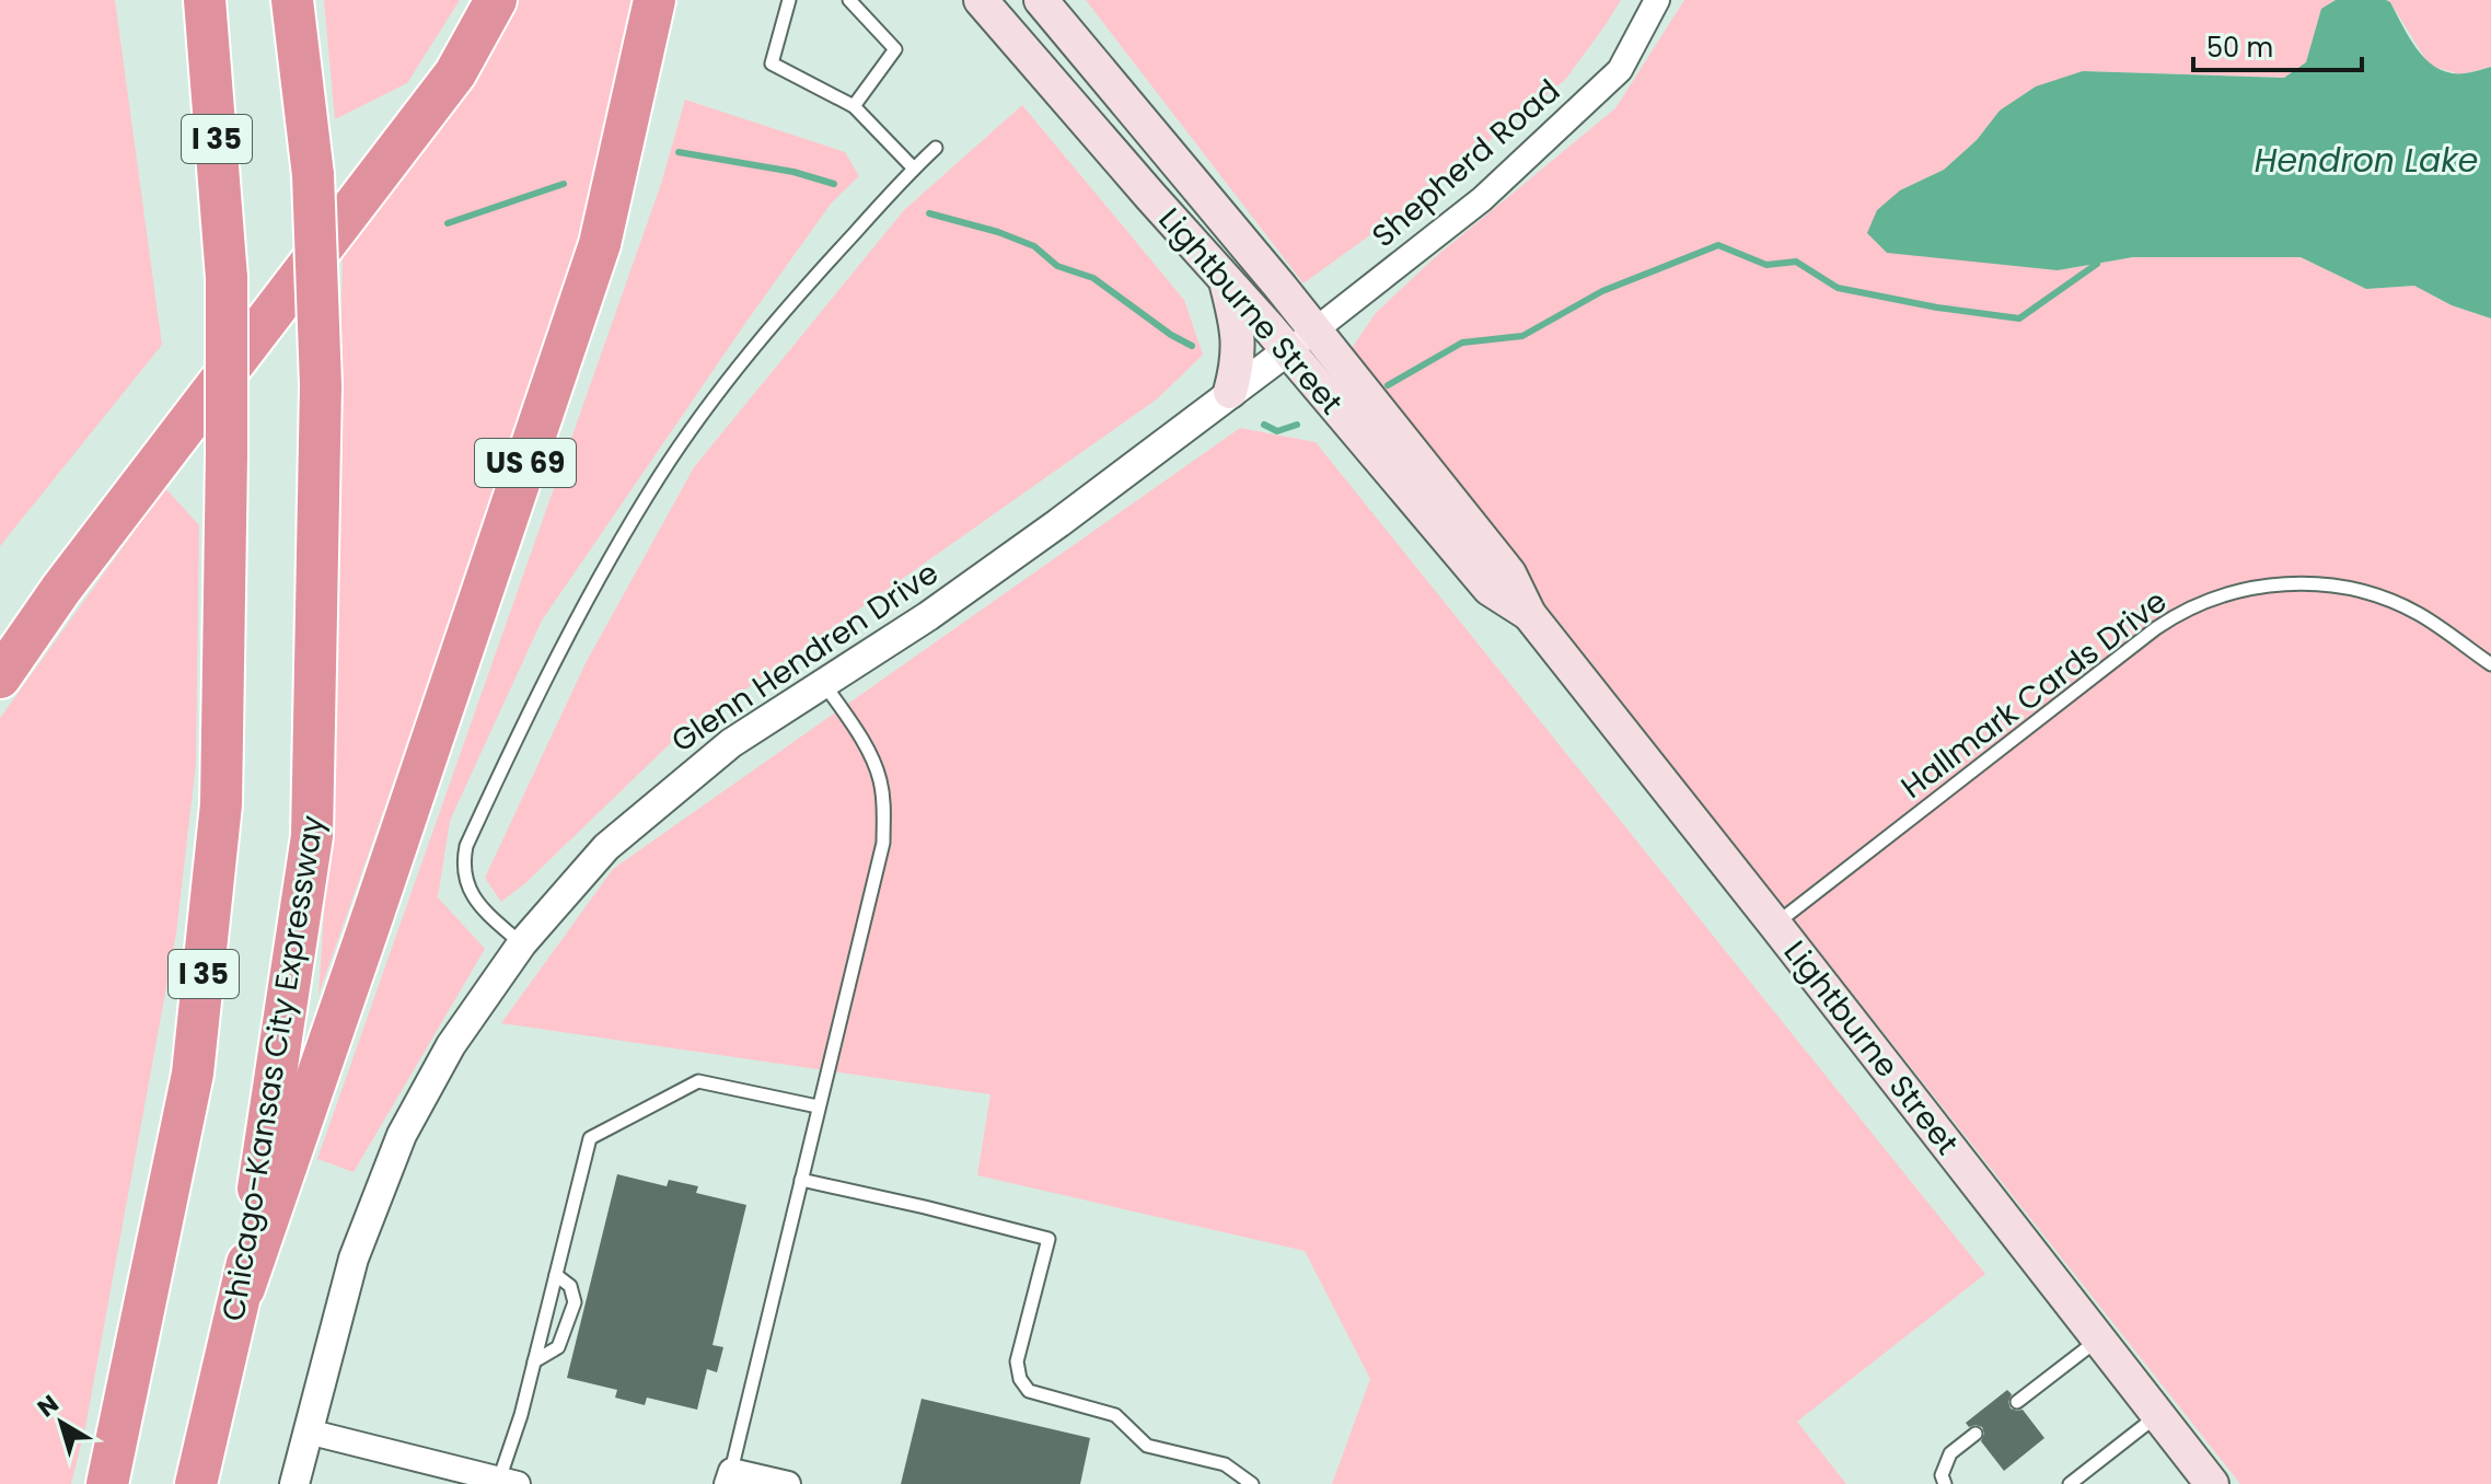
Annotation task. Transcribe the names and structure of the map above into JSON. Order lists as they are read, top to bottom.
{
  "streets": {
    "highway": ["I 35", "US 69", "Chicago-Kansas City Expressway"],
    "main road": ["Lightburne Street"],
    "street": ["Shepherd Road", "Glenn Hendren Drive"],
    "lane": ["Hallmark Cards Drive"]
  },
  "crossings": [
    ["Shepherd Road", "Lightburne Street"],
    ["Shepherd Road", "Glenn Hendren Drive"],
    ["Lightburne Street", "Glenn Hendren Drive"],
    ["Lightburne Street", "Hallmark Cards Drive"],
    ["US 69", "Chicago-Kansas City Expressway"]
  ],
  "water": ["Hendron Lake"],
  "scale_bar": "50 m",
  "north": "top left"
}
